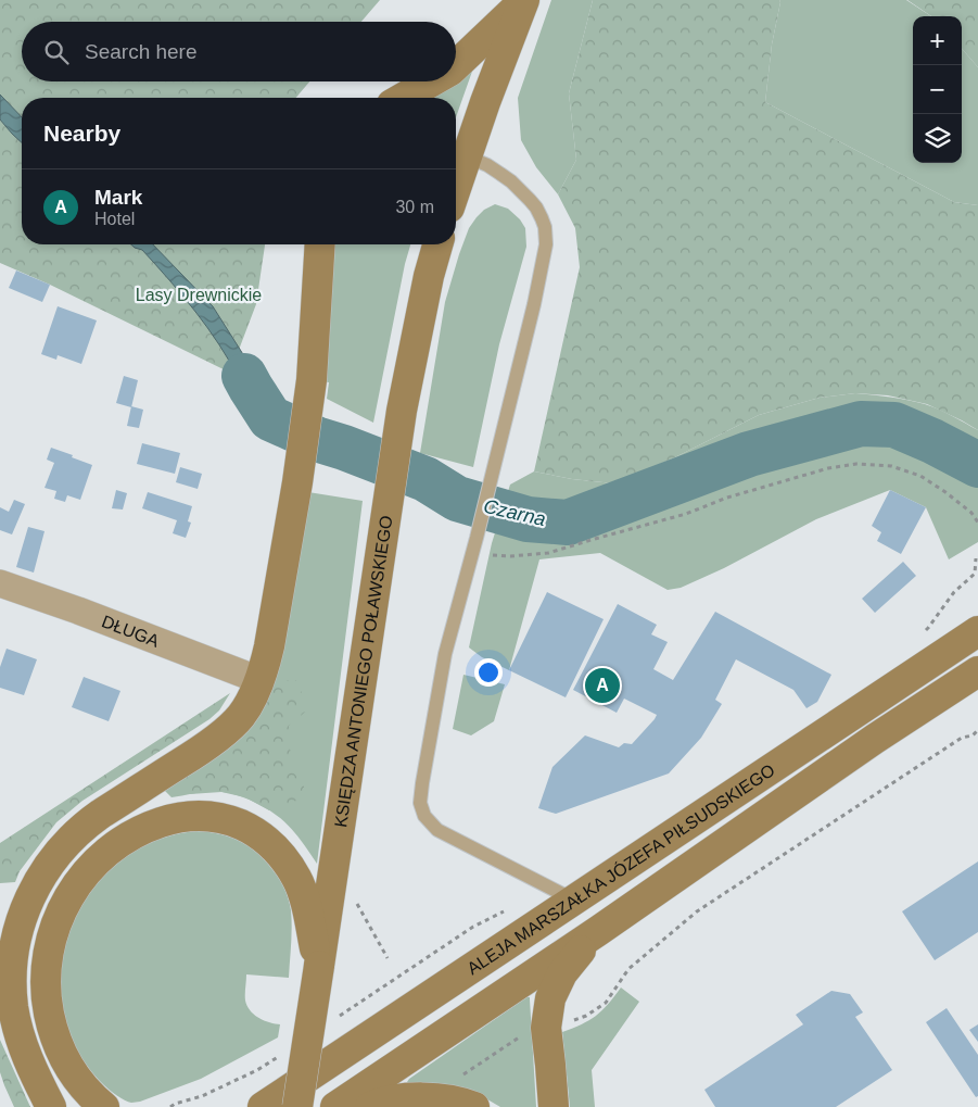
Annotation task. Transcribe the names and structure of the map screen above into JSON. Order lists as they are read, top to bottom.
{
  "streets": {
    "main road": ["KSIĘDZA ANTONIEGO POŁAWSKIEGO", "ALEJA MARSZAŁKA JÓZEFA PIŁSUDSKIEGO"],
    "street": ["DŁUGA"]
  },
  "crossings": [
    ["KSIĘDZA ANTONIEGO POŁAWSKIEGO", "ALEJA MARSZAŁKA JÓZEFA PIŁSUDSKIEGO"]
  ],
  "water": ["Czarna"],
  "parks": ["Lasy Drewnickie"],
  "page": {
    "map_buttons": ["+", "−"],
    "search": "Search here",
    "heading": "Nearby",
    "list": [
      {
        "mark": "A",
        "name": "Mark",
        "note": "Hotel",
        "value": "30 m"
      }
    ],
    "pins": "A"
  }
}
